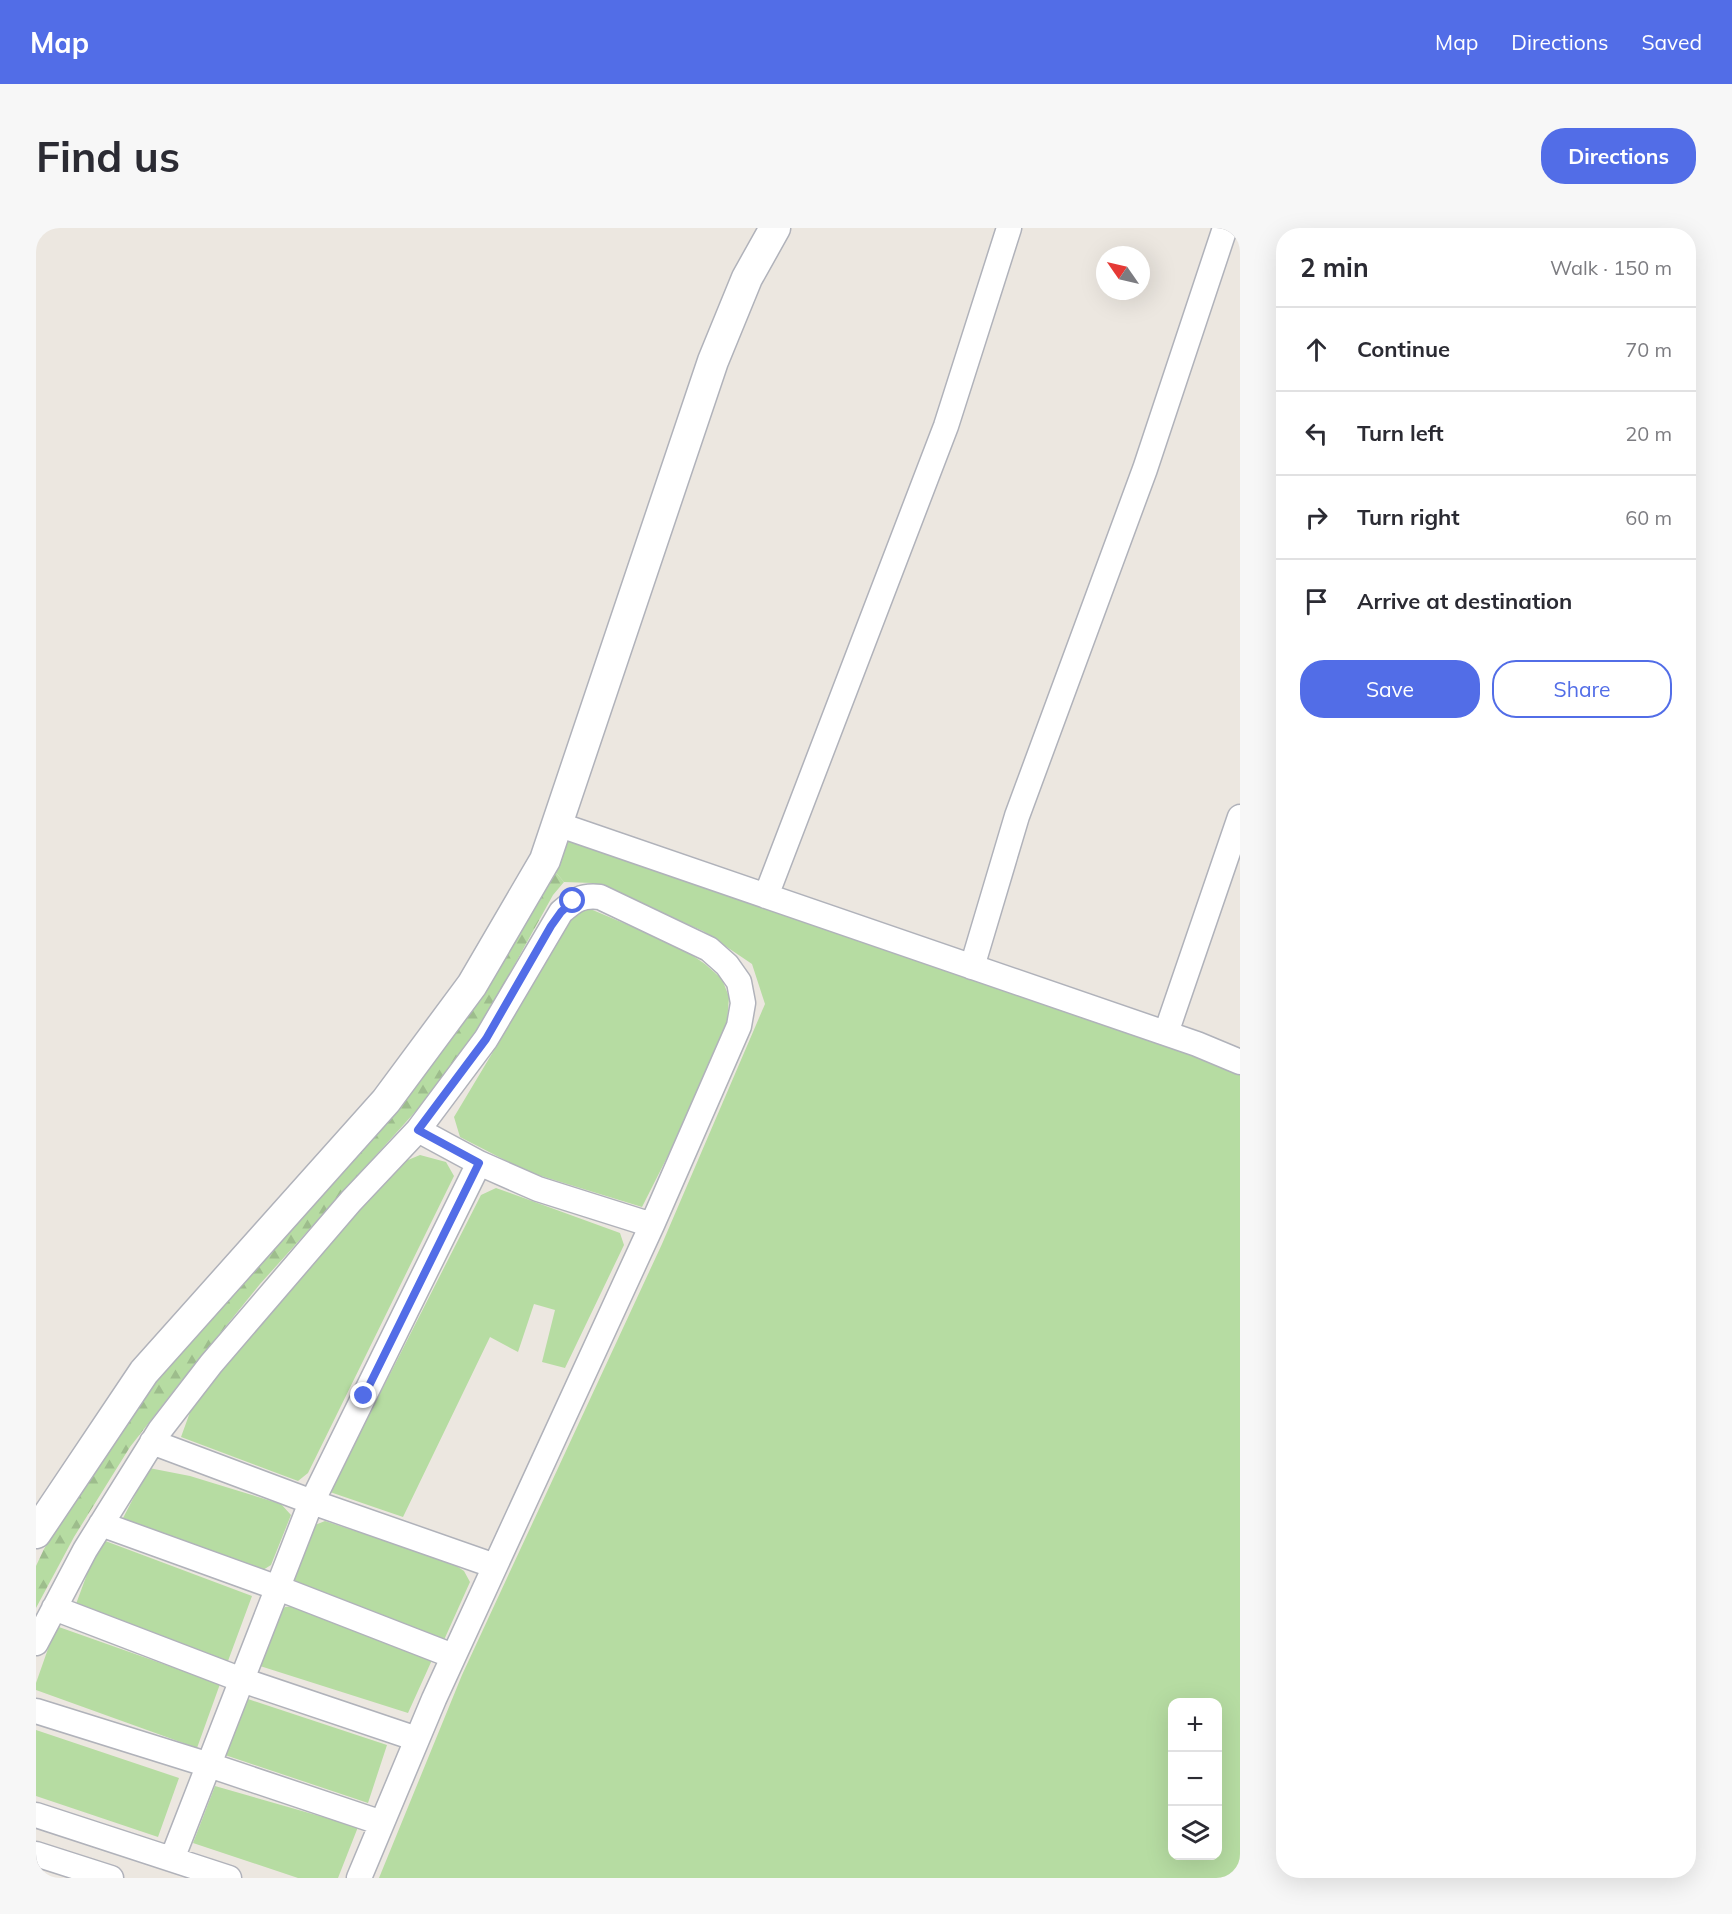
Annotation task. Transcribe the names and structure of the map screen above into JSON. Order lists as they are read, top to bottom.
{
  "north": "top left",
  "page": {
    "header": "Map",
    "nav": ["Map", "Directions", "Saved"],
    "buttons": [
      "Directions",
      ["Save", "Share"]
    ],
    "title": "Find us",
    "heading": ["2 min", "Walk · 150 m"],
    "list": [
      ["Continue", "70 m"],
      ["Turn left", "20 m"],
      ["Turn right", "60 m"],
      "Arrive at destination"
    ],
    "map_buttons": ["+", "−"]
  }
}
